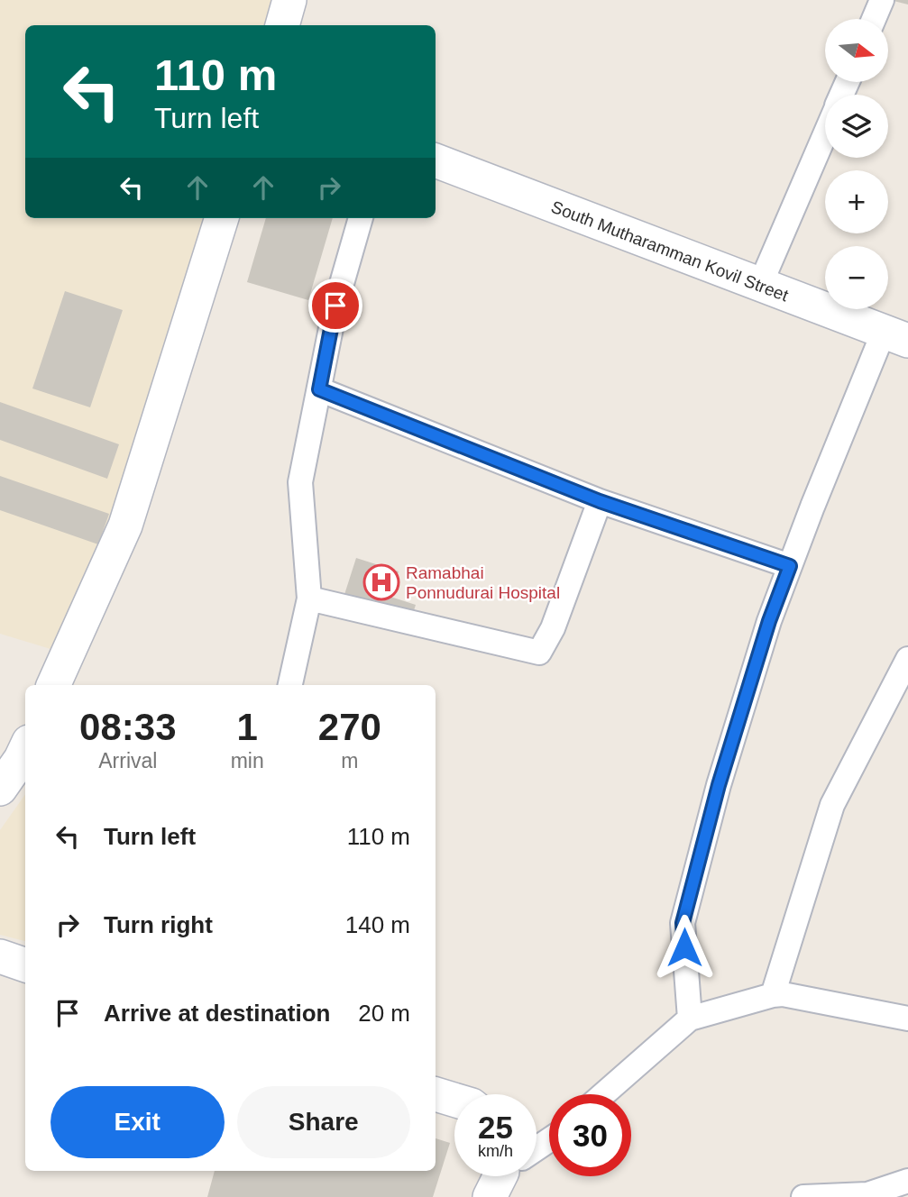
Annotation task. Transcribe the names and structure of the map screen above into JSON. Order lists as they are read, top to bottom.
{
  "streets": {
    "street": ["South Mutharamman Kovil Street"]
  },
  "places": {
    "hospital": ["Ramabhai Ponnudurai Hospital"]
  },
  "north": "right",
  "page": {
    "map_buttons": ["+", "−"],
    "turn": ["110 m", "Turn left"],
    "eta": [
      "08:33",
      "Arrival",
      "1",
      "min",
      "270",
      "m"
    ],
    "list": [
      {
        "name": "Turn left",
        "value": "110 m"
      },
      {
        "name": "Turn right",
        "value": "140 m"
      },
      {
        "name": "Arrive at destination",
        "value": "20 m"
      }
    ],
    "buttons": ["Exit", "Share"],
    "speed": "25 km/h",
    "limit": "30"
  }
}
